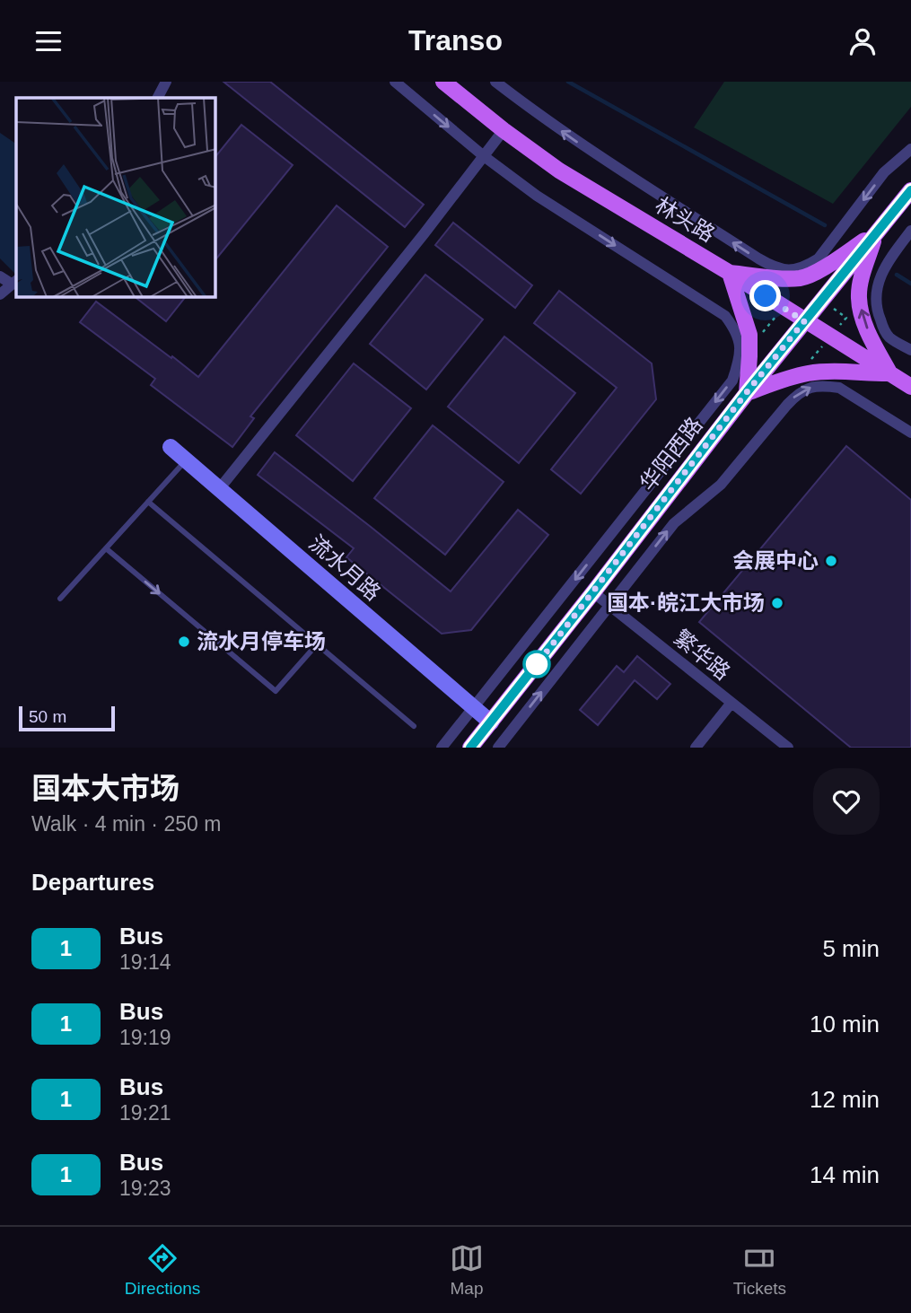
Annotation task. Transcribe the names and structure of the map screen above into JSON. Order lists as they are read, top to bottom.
{
  "streets": {
    "main road": ["林头路", "华阳西路"],
    "street": ["流水月路", "繁华路"]
  },
  "crossings": [
    ["林头路", "华阳西路"],
    ["华阳西路", "流水月路"],
    ["华阳西路", "繁华路"]
  ],
  "places": ["会展中心", "国本·皖江大市场", "流水月停车场"],
  "lines": ["bus line 1"],
  "scale_bar": "50 m",
  "page": {
    "header": "Transo",
    "scale": "50 m",
    "heading": [
      ["国本大市场", "Walk · 4 min · 250 m"],
      "Departures"
    ],
    "list": [
      {
        "mark": "1",
        "name": "Bus",
        "note": "19:14",
        "value": "5 min"
      },
      {
        "mark": "1",
        "name": "Bus",
        "note": "19:19",
        "value": "10 min"
      },
      {
        "mark": "1",
        "name": "Bus",
        "note": "19:21",
        "value": "12 min"
      },
      {
        "mark": "1",
        "name": "Bus",
        "note": "19:23",
        "value": "14 min"
      }
    ],
    "tabs": ["Directions", "Map", "Tickets"]
  }
}
